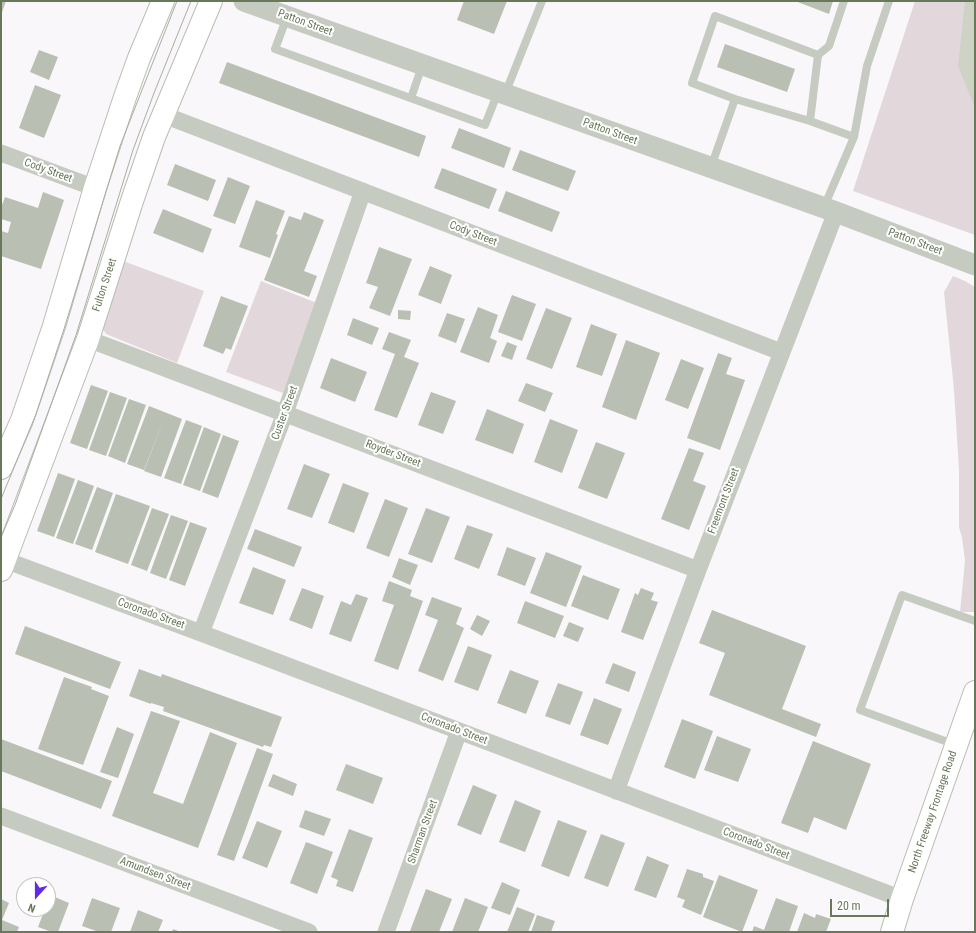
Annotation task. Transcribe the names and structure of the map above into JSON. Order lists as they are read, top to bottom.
{
  "streets": {
    "main road": ["Fulton Street", "North Freeway Frontage Road"],
    "street": [
      "Patton Street",
      "Cody Street",
      "Custer Street",
      "Royder Street",
      "Freemont Street",
      "Coronado Street",
      "Sharman Street",
      "Amundsen Street"
    ]
  },
  "crossings": [
    ["Patton Street", "Freemont Street"],
    ["Cody Street", "Fulton Street"],
    ["Cody Street", "Custer Street"],
    ["Cody Street", "Freemont Street"],
    ["Fulton Street", "Royder Street"],
    ["Fulton Street", "Coronado Street"],
    ["Custer Street", "Royder Street"],
    ["Custer Street", "Coronado Street"],
    ["Royder Street", "Freemont Street"],
    ["Freemont Street", "Coronado Street"],
    ["Coronado Street", "North Freeway Frontage Road"],
    ["Coronado Street", "Sharman Street"]
  ],
  "scale_bar": "20 m",
  "north": "bottom"
}
